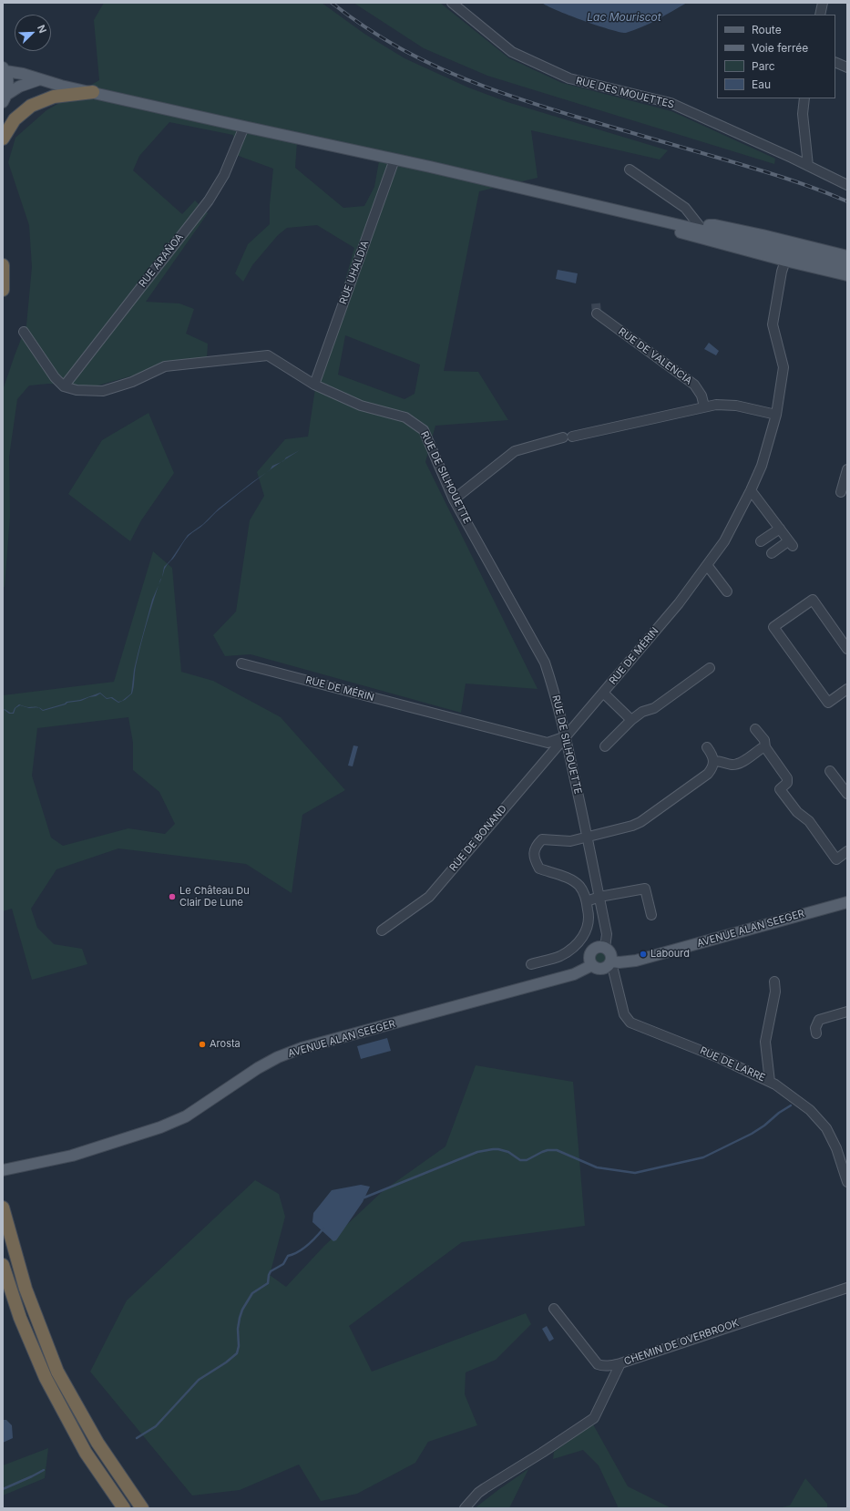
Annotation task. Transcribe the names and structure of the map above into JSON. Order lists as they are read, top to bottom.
{
  "streets": {
    "main road": ["AVENUE ALAN SEEGER"],
    "street": [
      "RUE DES MOUETTES",
      "RUE ARAÑOA",
      "RUE UHALDIA",
      "RUE DE VALENCIA",
      "RUE DE SILHOUETTE",
      "RUE DE MÉRIN",
      "RUE DE BONAND",
      "RUE DE LARRE",
      "CHEMIN DE OVERBROOK"
    ]
  },
  "crossings": [
    ["RUE ARAÑOA", "RUE DE SILHOUETTE"],
    ["RUE UHALDIA", "RUE DE SILHOUETTE"],
    ["RUE DE SILHOUETTE", "RUE DE MÉRIN"],
    ["RUE DE SILHOUETTE", "RUE DE BONAND"],
    ["RUE DE SILHOUETTE", "AVENUE ALAN SEEGER"],
    ["RUE DE SILHOUETTE", "RUE DE LARRE"],
    ["RUE DE MÉRIN", "RUE DE BONAND"],
    ["AVENUE ALAN SEEGER", "RUE DE LARRE"]
  ],
  "water": ["Lac Mouriscot"],
  "places": ["Le Château Du Clair De Lune", "Labourd", "Arosta"],
  "legend": [
    "Route",
    "Voie ferrée",
    "Parc",
    "Eau"
  ],
  "north": "top right"
}
